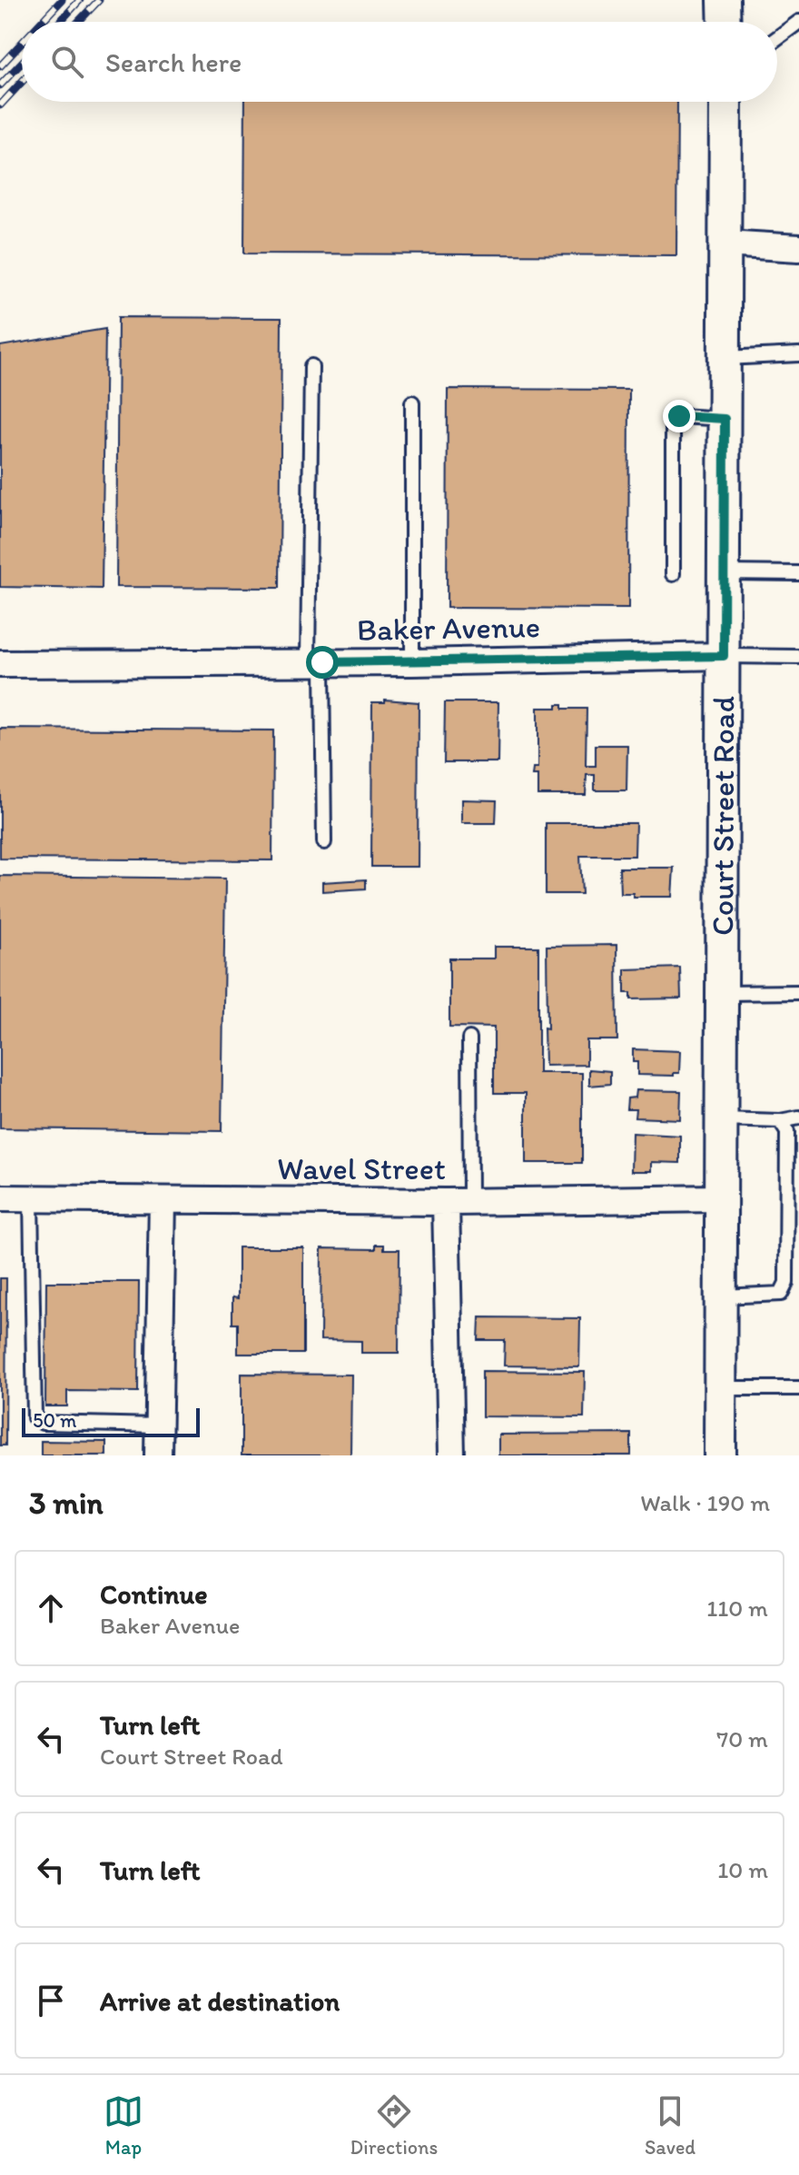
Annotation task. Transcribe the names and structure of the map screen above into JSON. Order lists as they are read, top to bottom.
{
  "streets": {
    "street": ["Baker Avenue", "Court Street Road", "Wavel Street"]
  },
  "crossings": [
    ["Baker Avenue", "Court Street Road"],
    ["Court Street Road", "Wavel Street"]
  ],
  "scale_bar": "50 m",
  "page": {
    "search": "Search here",
    "scale": "50 m",
    "heading": ["3 min", "Walk · 190 m"],
    "list": [
      ["Continue", "Baker Avenue", "110 m"],
      ["Turn left", "Court Street Road", "70 m"],
      ["Turn left", "10 m"],
      "Arrive at destination"
    ],
    "nav": ["Map", "Directions", "Saved"]
  }
}
